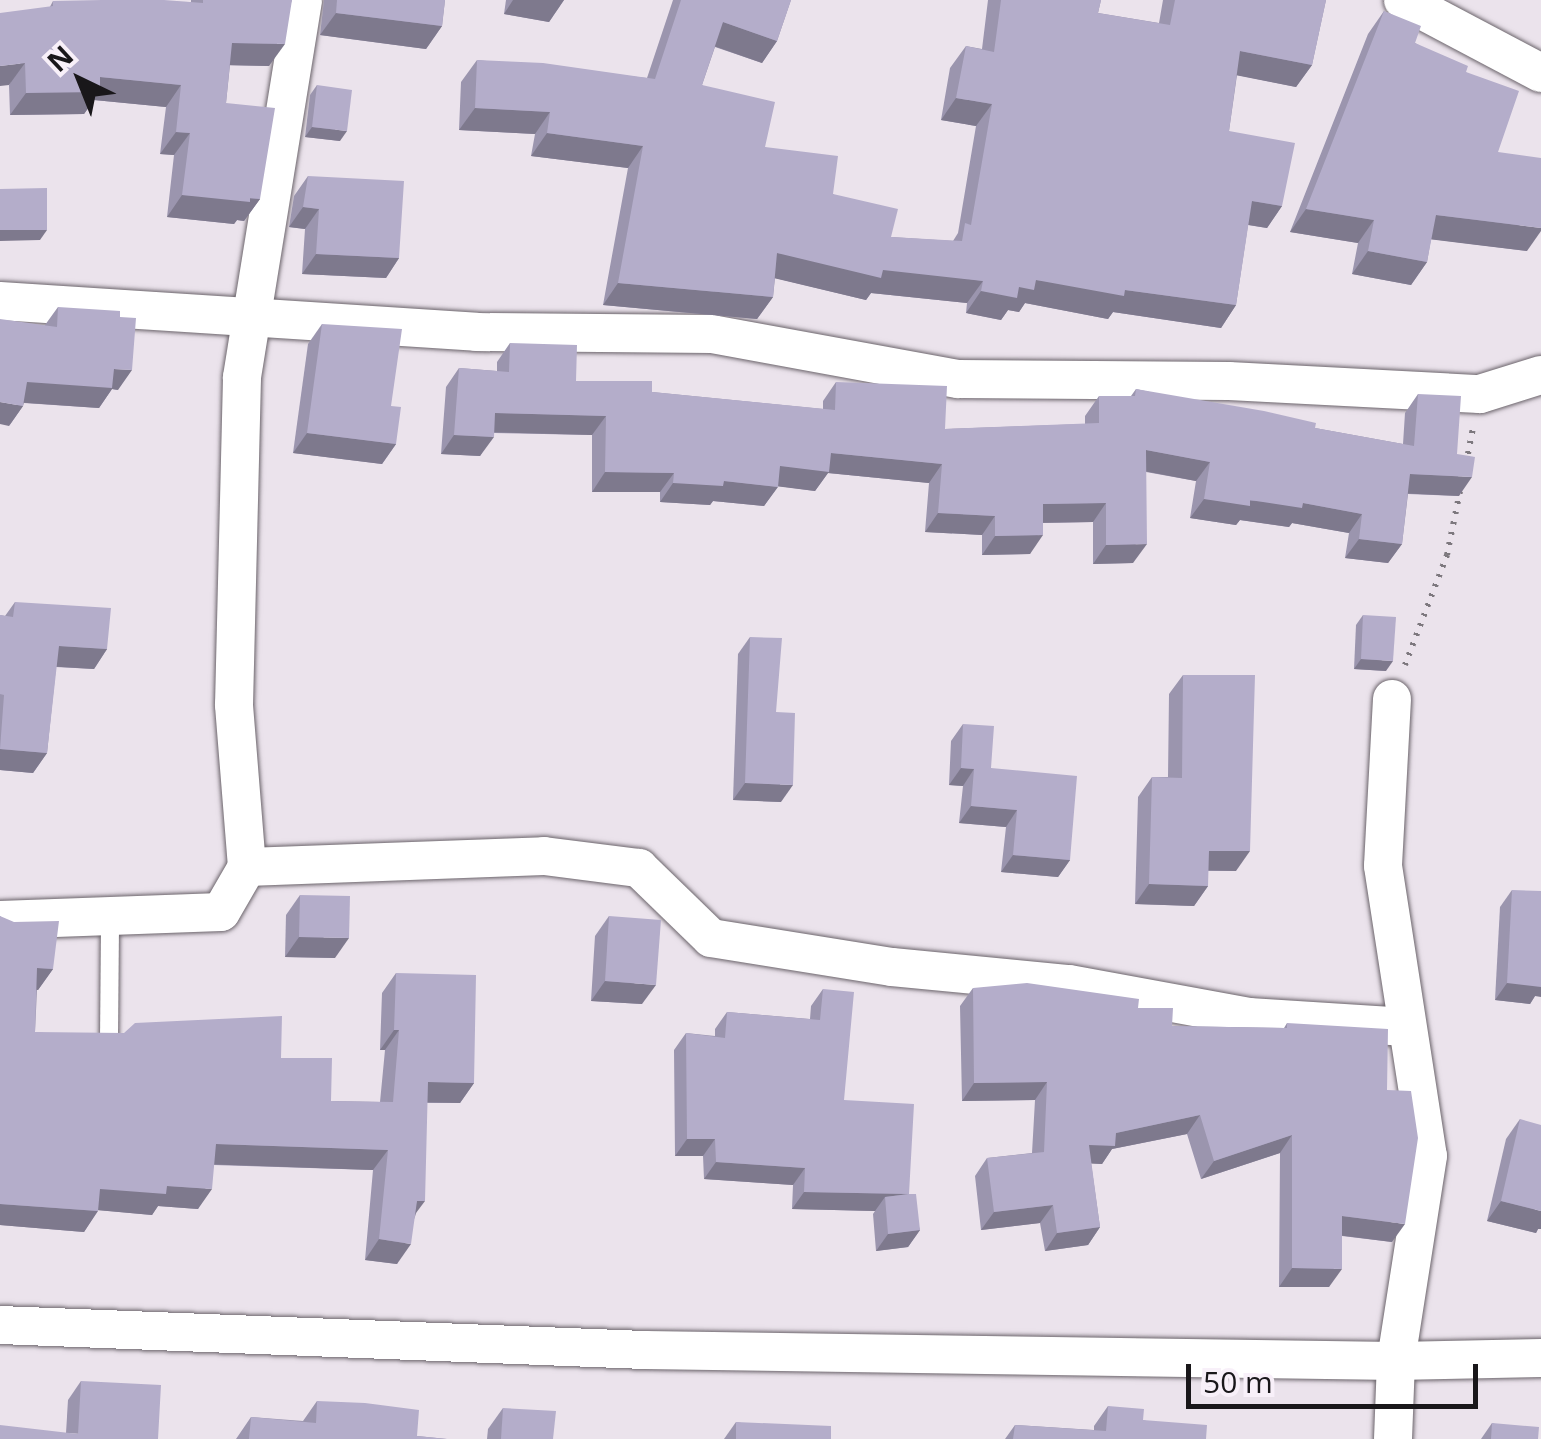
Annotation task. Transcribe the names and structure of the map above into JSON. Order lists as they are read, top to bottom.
{
  "scale_bar": "50 m",
  "north": "top left"
}
